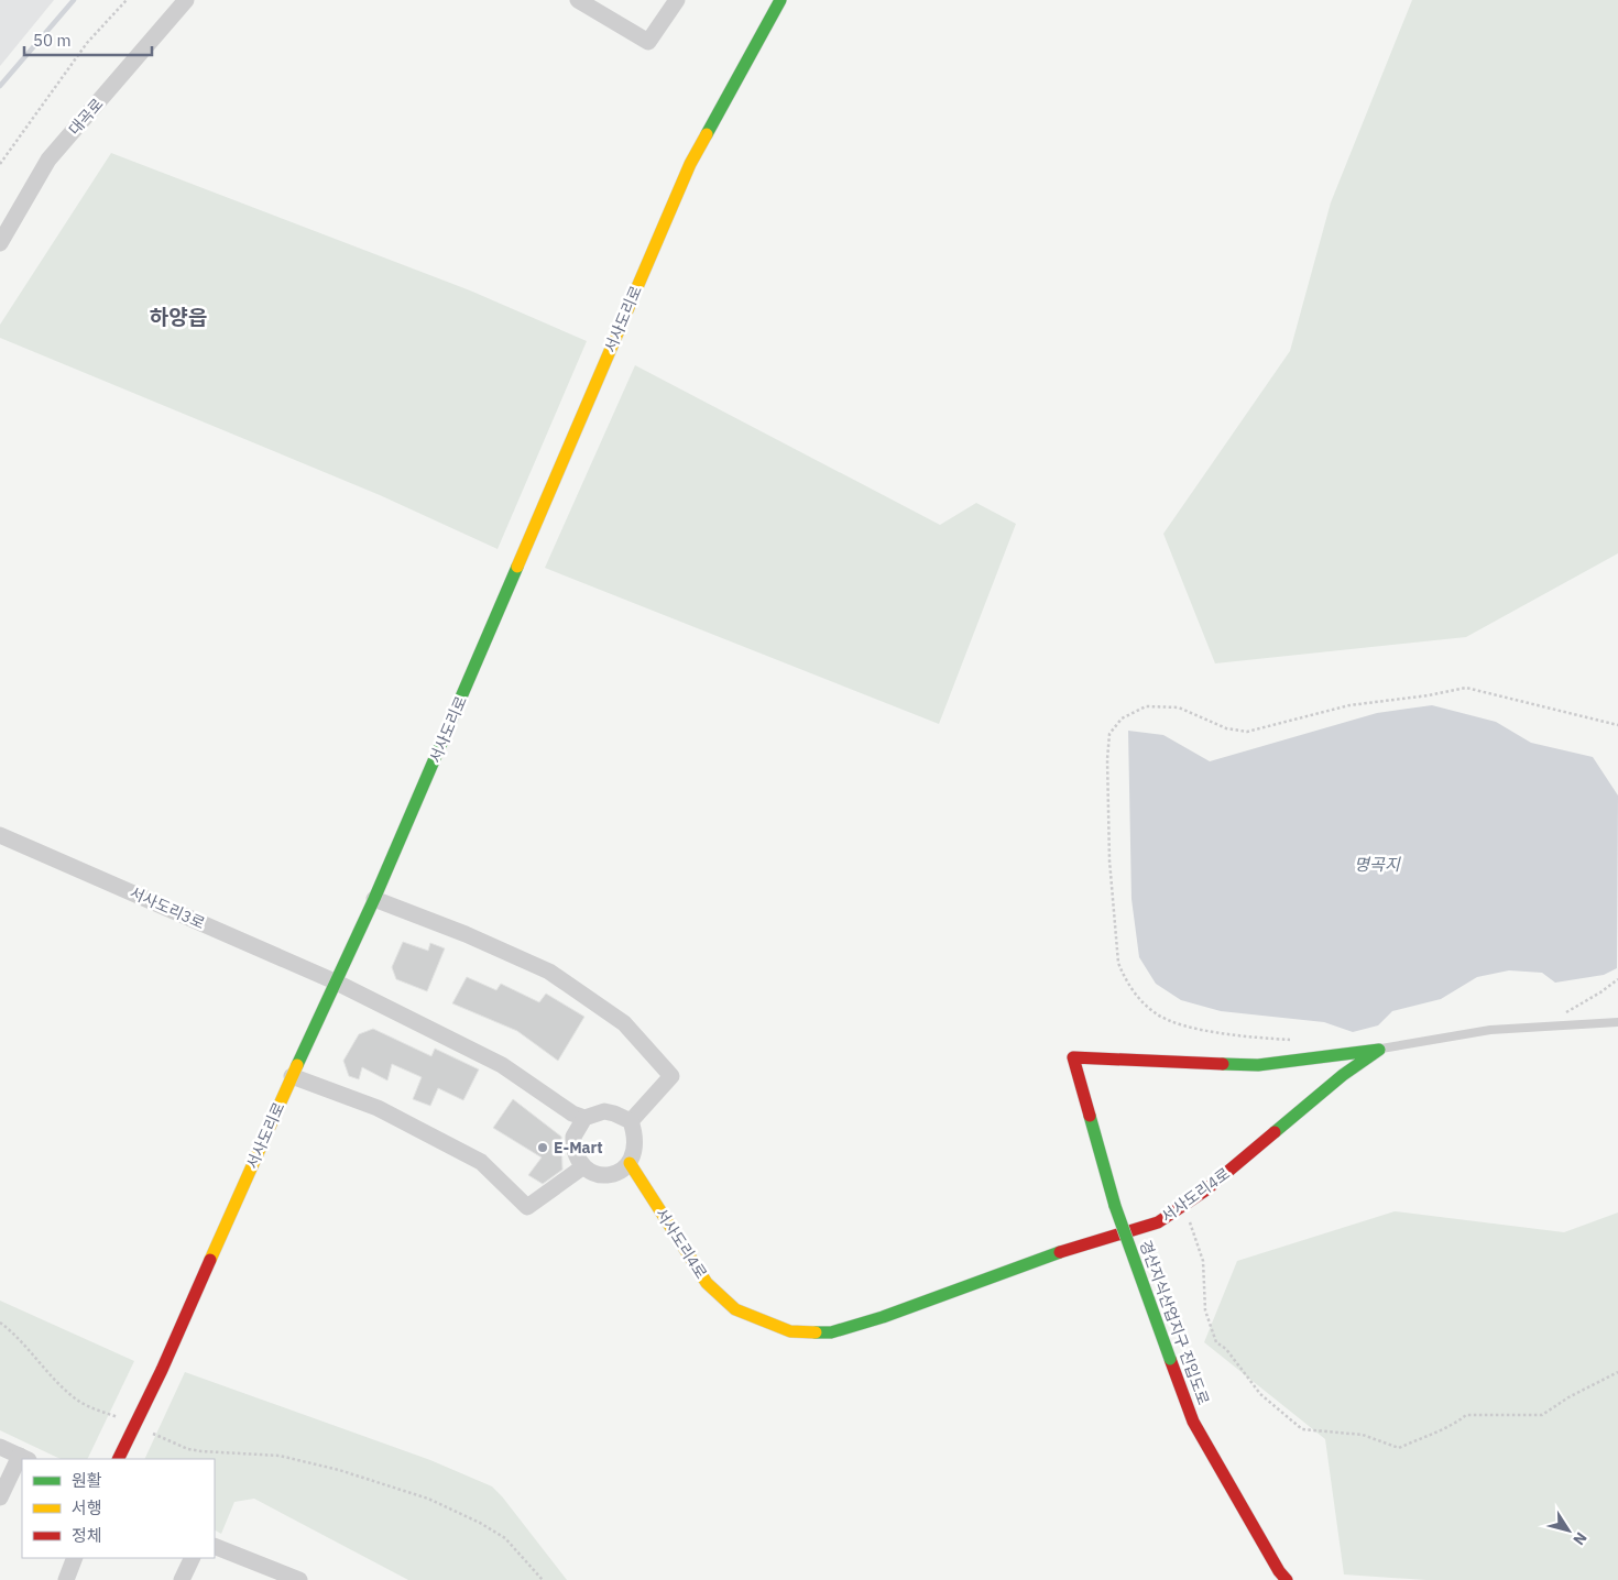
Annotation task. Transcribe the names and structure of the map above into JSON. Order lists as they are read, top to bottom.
{
  "streets": {
    "street": [
      "대곡로",
      "서사도리로",
      "서사도리3로",
      "서사도리4로",
      "경산지식산업지구 진입도로"
    ]
  },
  "crossings": [
    ["서사도리로", "서사도리3로"],
    ["서사도리4로", "경산지식산업지구 진입도로"]
  ],
  "districts": ["하양읍"],
  "water": ["명곡지"],
  "places": ["E-Mart"],
  "legend": ["원활", "서행", "정체"],
  "scale_bar": "50 m",
  "north": "bottom right"
}
